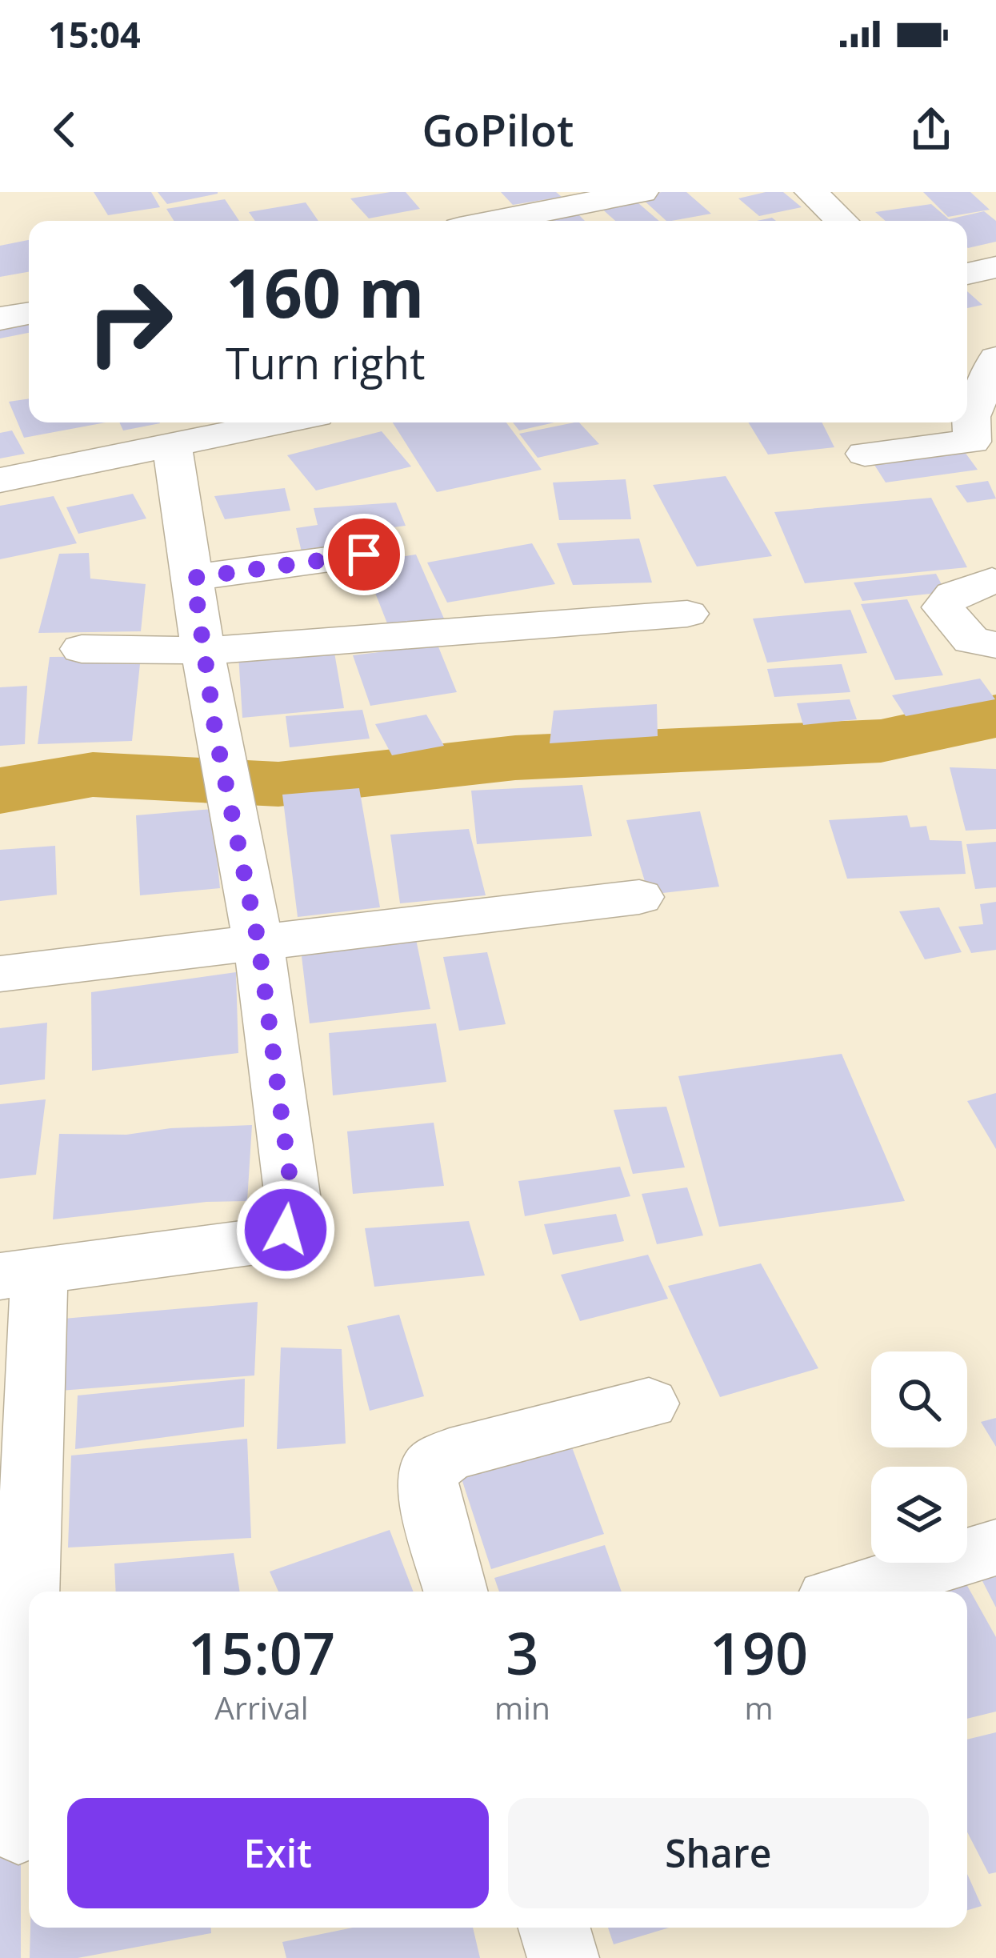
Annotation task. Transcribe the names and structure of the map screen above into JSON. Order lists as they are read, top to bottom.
{
  "page": {
    "status": "15:04",
    "header": "GoPilot",
    "turn": ["160 m", "Turn right"],
    "eta": [
      "15:07",
      "Arrival",
      "3",
      "min",
      "190",
      "m"
    ],
    "buttons": ["Exit", "Share"]
  }
}
